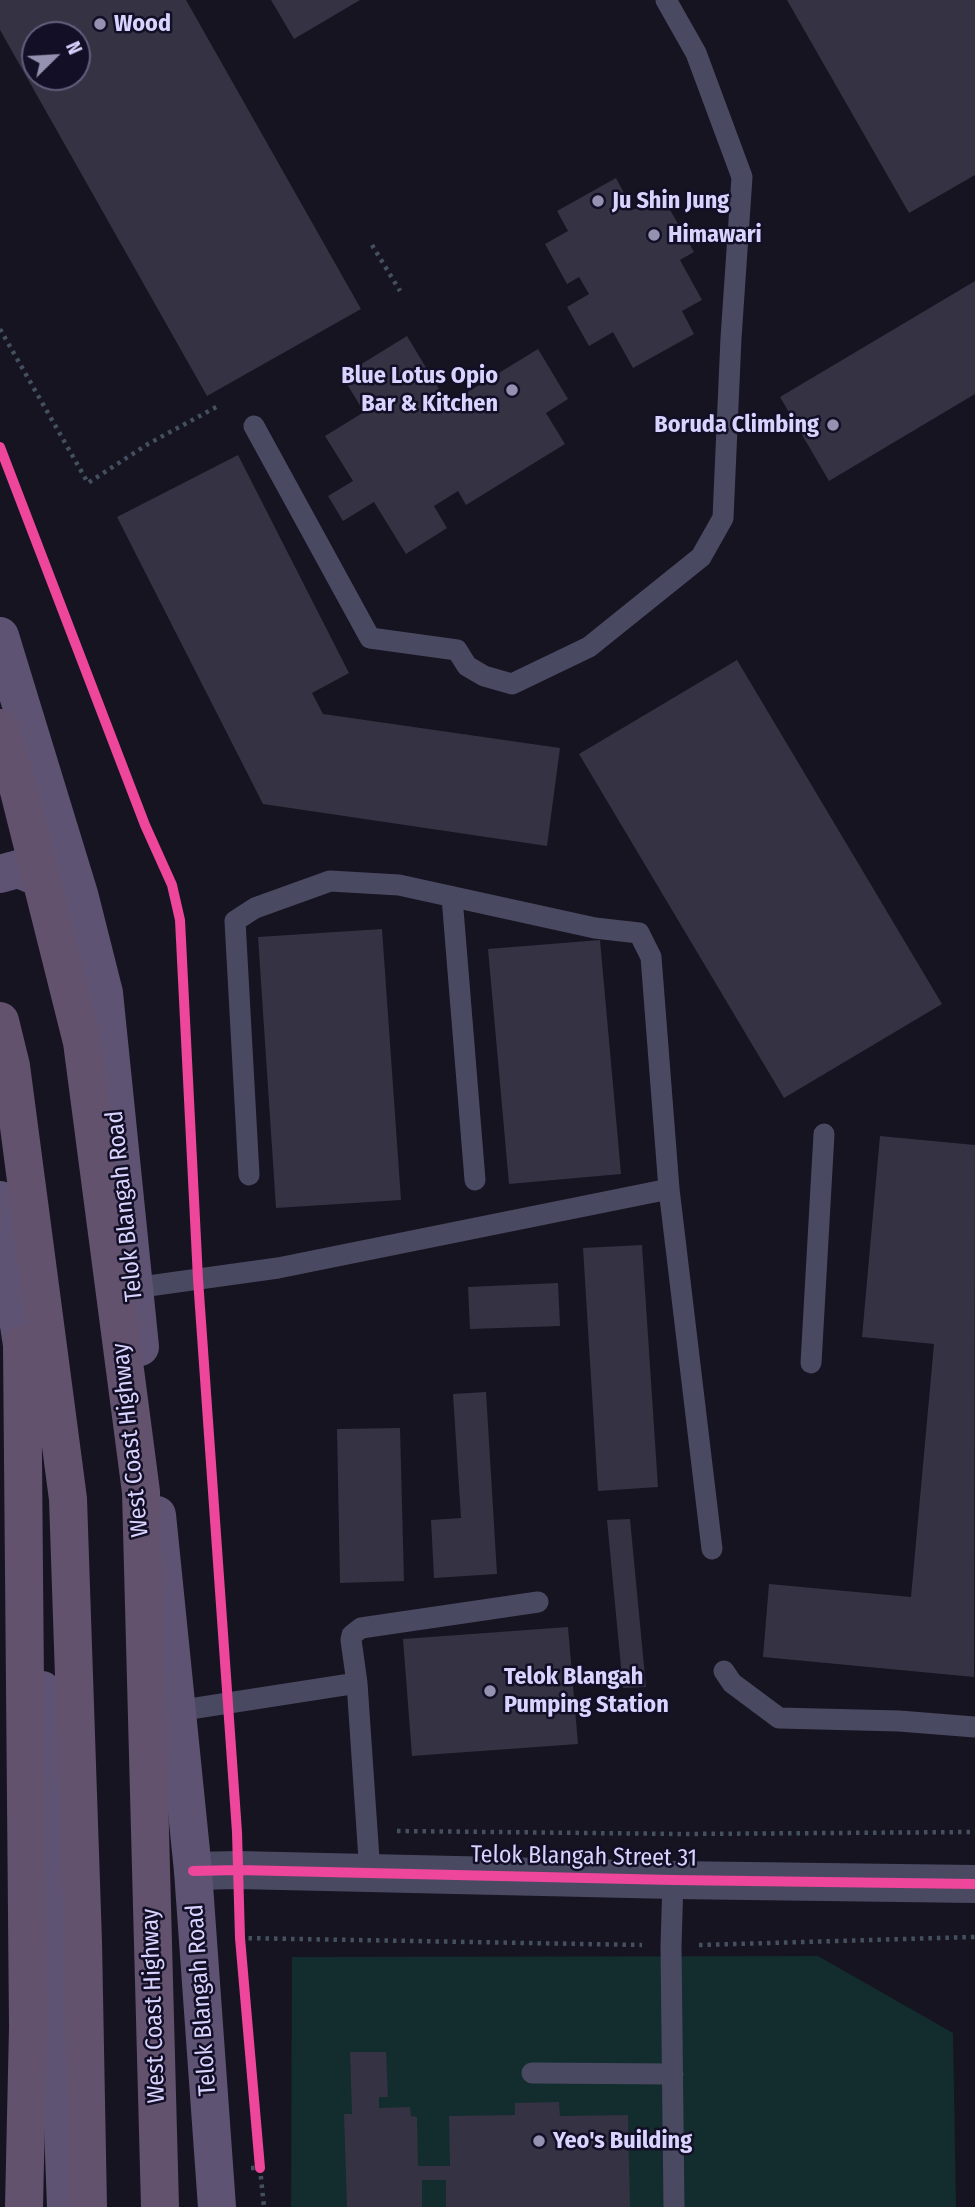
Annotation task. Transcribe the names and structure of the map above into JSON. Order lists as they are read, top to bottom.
{
  "streets": {
    "highway": ["West Coast Highway"],
    "main road": ["Telok Blangah Road"],
    "street": ["Telok Blangah Street 31"]
  },
  "crossings": [
    ["Telok Blangah Road", "Telok Blangah Street 31"]
  ],
  "places": [
    "Wood",
    "Ju Shin Jung",
    "Himawari",
    "Blue Lotus Opio Bar & Kitchen",
    "Boruda Climbing",
    "Telok Blangah Pumping Station",
    "Yeo's Building"
  ],
  "north": "top right"
}
